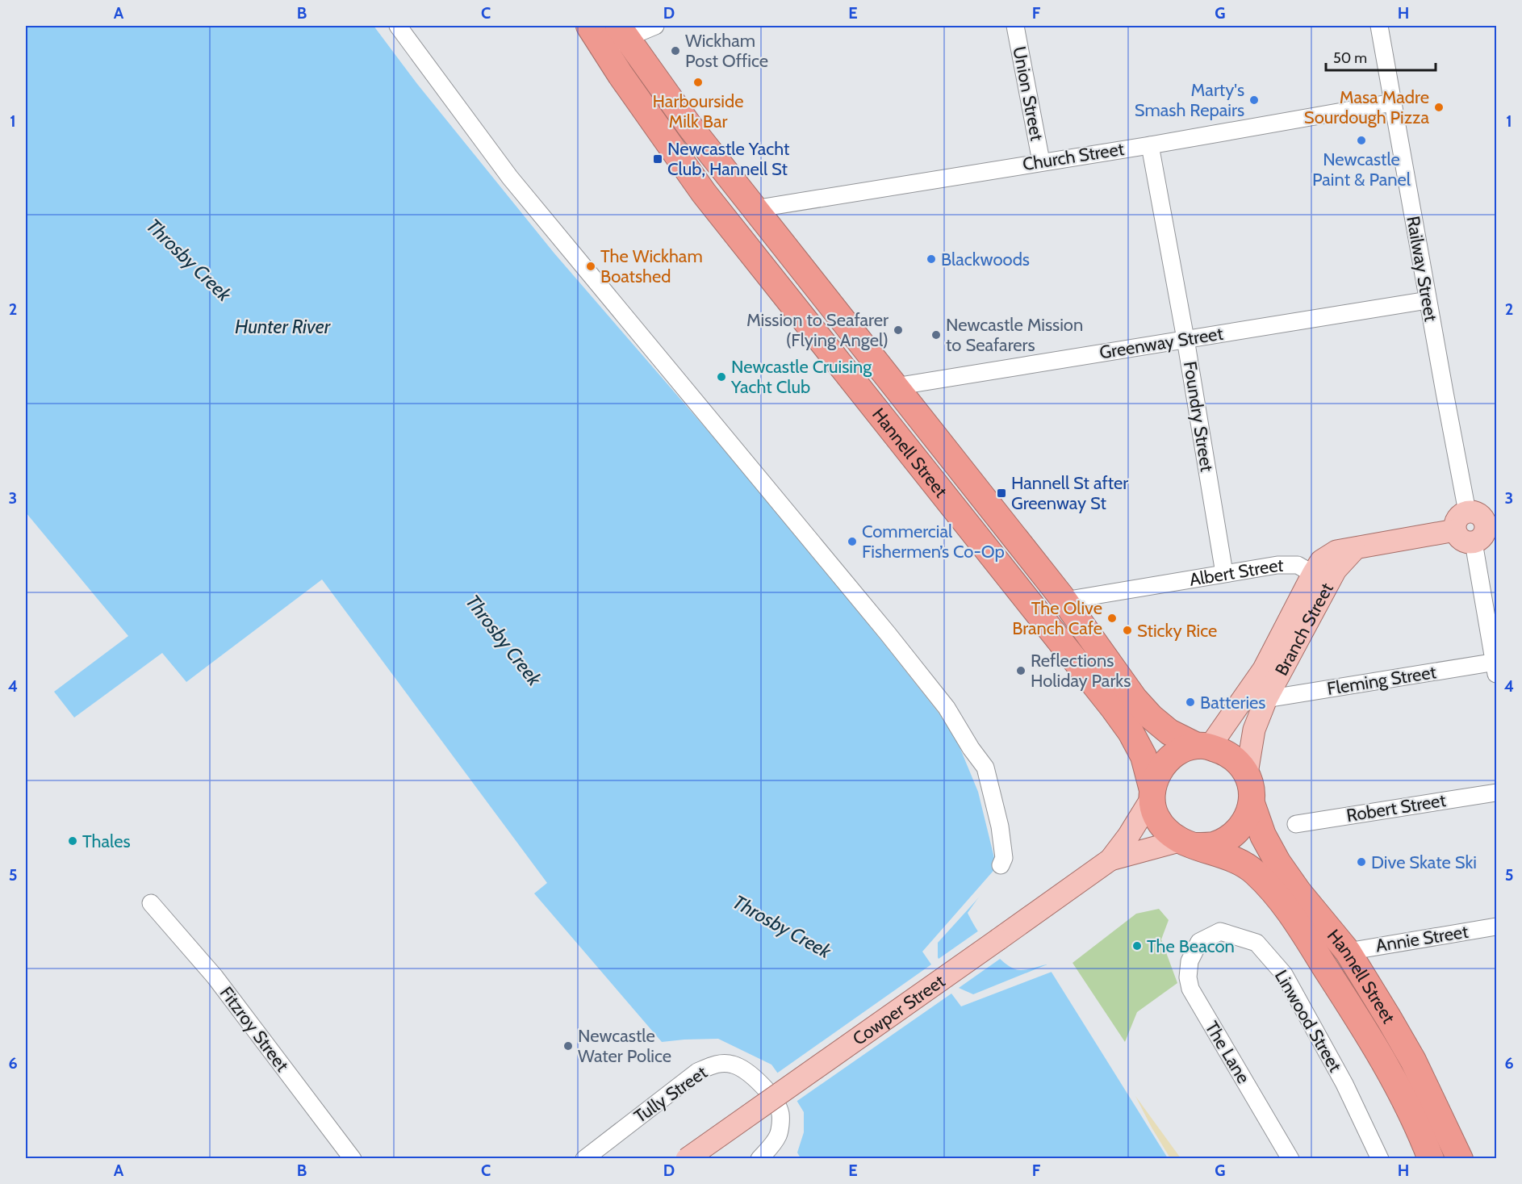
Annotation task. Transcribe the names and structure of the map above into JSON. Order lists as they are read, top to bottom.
{
  "streets": {
    "highway": ["Hannell Street"],
    "main road": ["Albert Street", "Branch Street", "Cowper Street"],
    "street": [
      "Union Street",
      "Church Street",
      "Railway Street",
      "Greenway Street",
      "Foundry Street",
      "Fleming Street",
      "Robert Street",
      "Annie Street",
      "Linwood Street",
      "Fitzroy Street",
      "The Lane",
      "Tully Street"
    ]
  },
  "crossings": [
    ["Union Street", "Church Street"],
    ["Church Street", "Railway Street"],
    ["Church Street", "Foundry Street"],
    ["Church Street", "Hannell Street"],
    ["Railway Street", "Greenway Street"],
    ["Railway Street", "Albert Street"],
    ["Greenway Street", "Foundry Street"],
    ["Greenway Street", "Hannell Street"],
    ["Foundry Street", "Albert Street"],
    ["Hannell Street", "Albert Street"],
    ["Hannell Street", "Branch Street"],
    ["Hannell Street", "Annie Street"],
    ["Hannell Street", "Cowper Street"],
    ["Albert Street", "Branch Street"],
    ["Branch Street", "Fleming Street"],
    ["Branch Street", "Cowper Street"],
    ["Linwood Street", "The Lane"]
  ],
  "water": ["Throsby Creek", "Hunter River"],
  "places": {
    "other": [
      "Wickham Post Office",
      "Harbourside Milk Bar",
      "Marty's Smash Repairs",
      "Masa Madre Sourdough Pizza",
      "Newcastle Paint & Panel",
      "Blackwoods",
      "The Wickham Boatshed",
      "Mission to Seafarer (Flying Angel)",
      "Newcastle Mission to Seafarers",
      "Newcastle Cruising Yacht Club",
      "Commercial Fishermen’s Co-Op",
      "The Olive Branch Cafe",
      "Sticky Rice",
      "Reflections Holiday Parks",
      "Batteries",
      "Thales",
      "Dive Skate Ski",
      "The Beacon",
      "Newcastle Water Police"
    ],
    "transit": ["Newcastle Yacht Club, Hannell St", "Hannell St after Greenway St"]
  },
  "scale_bar": "50 m",
  "grid": {
    "columns": [
      "A",
      "B",
      "C",
      "D",
      "E",
      "F",
      "G",
      "H"
    ],
    "rows": [
      "1",
      "2",
      "3",
      "4",
      "5",
      "6"
    ]
  }
}
